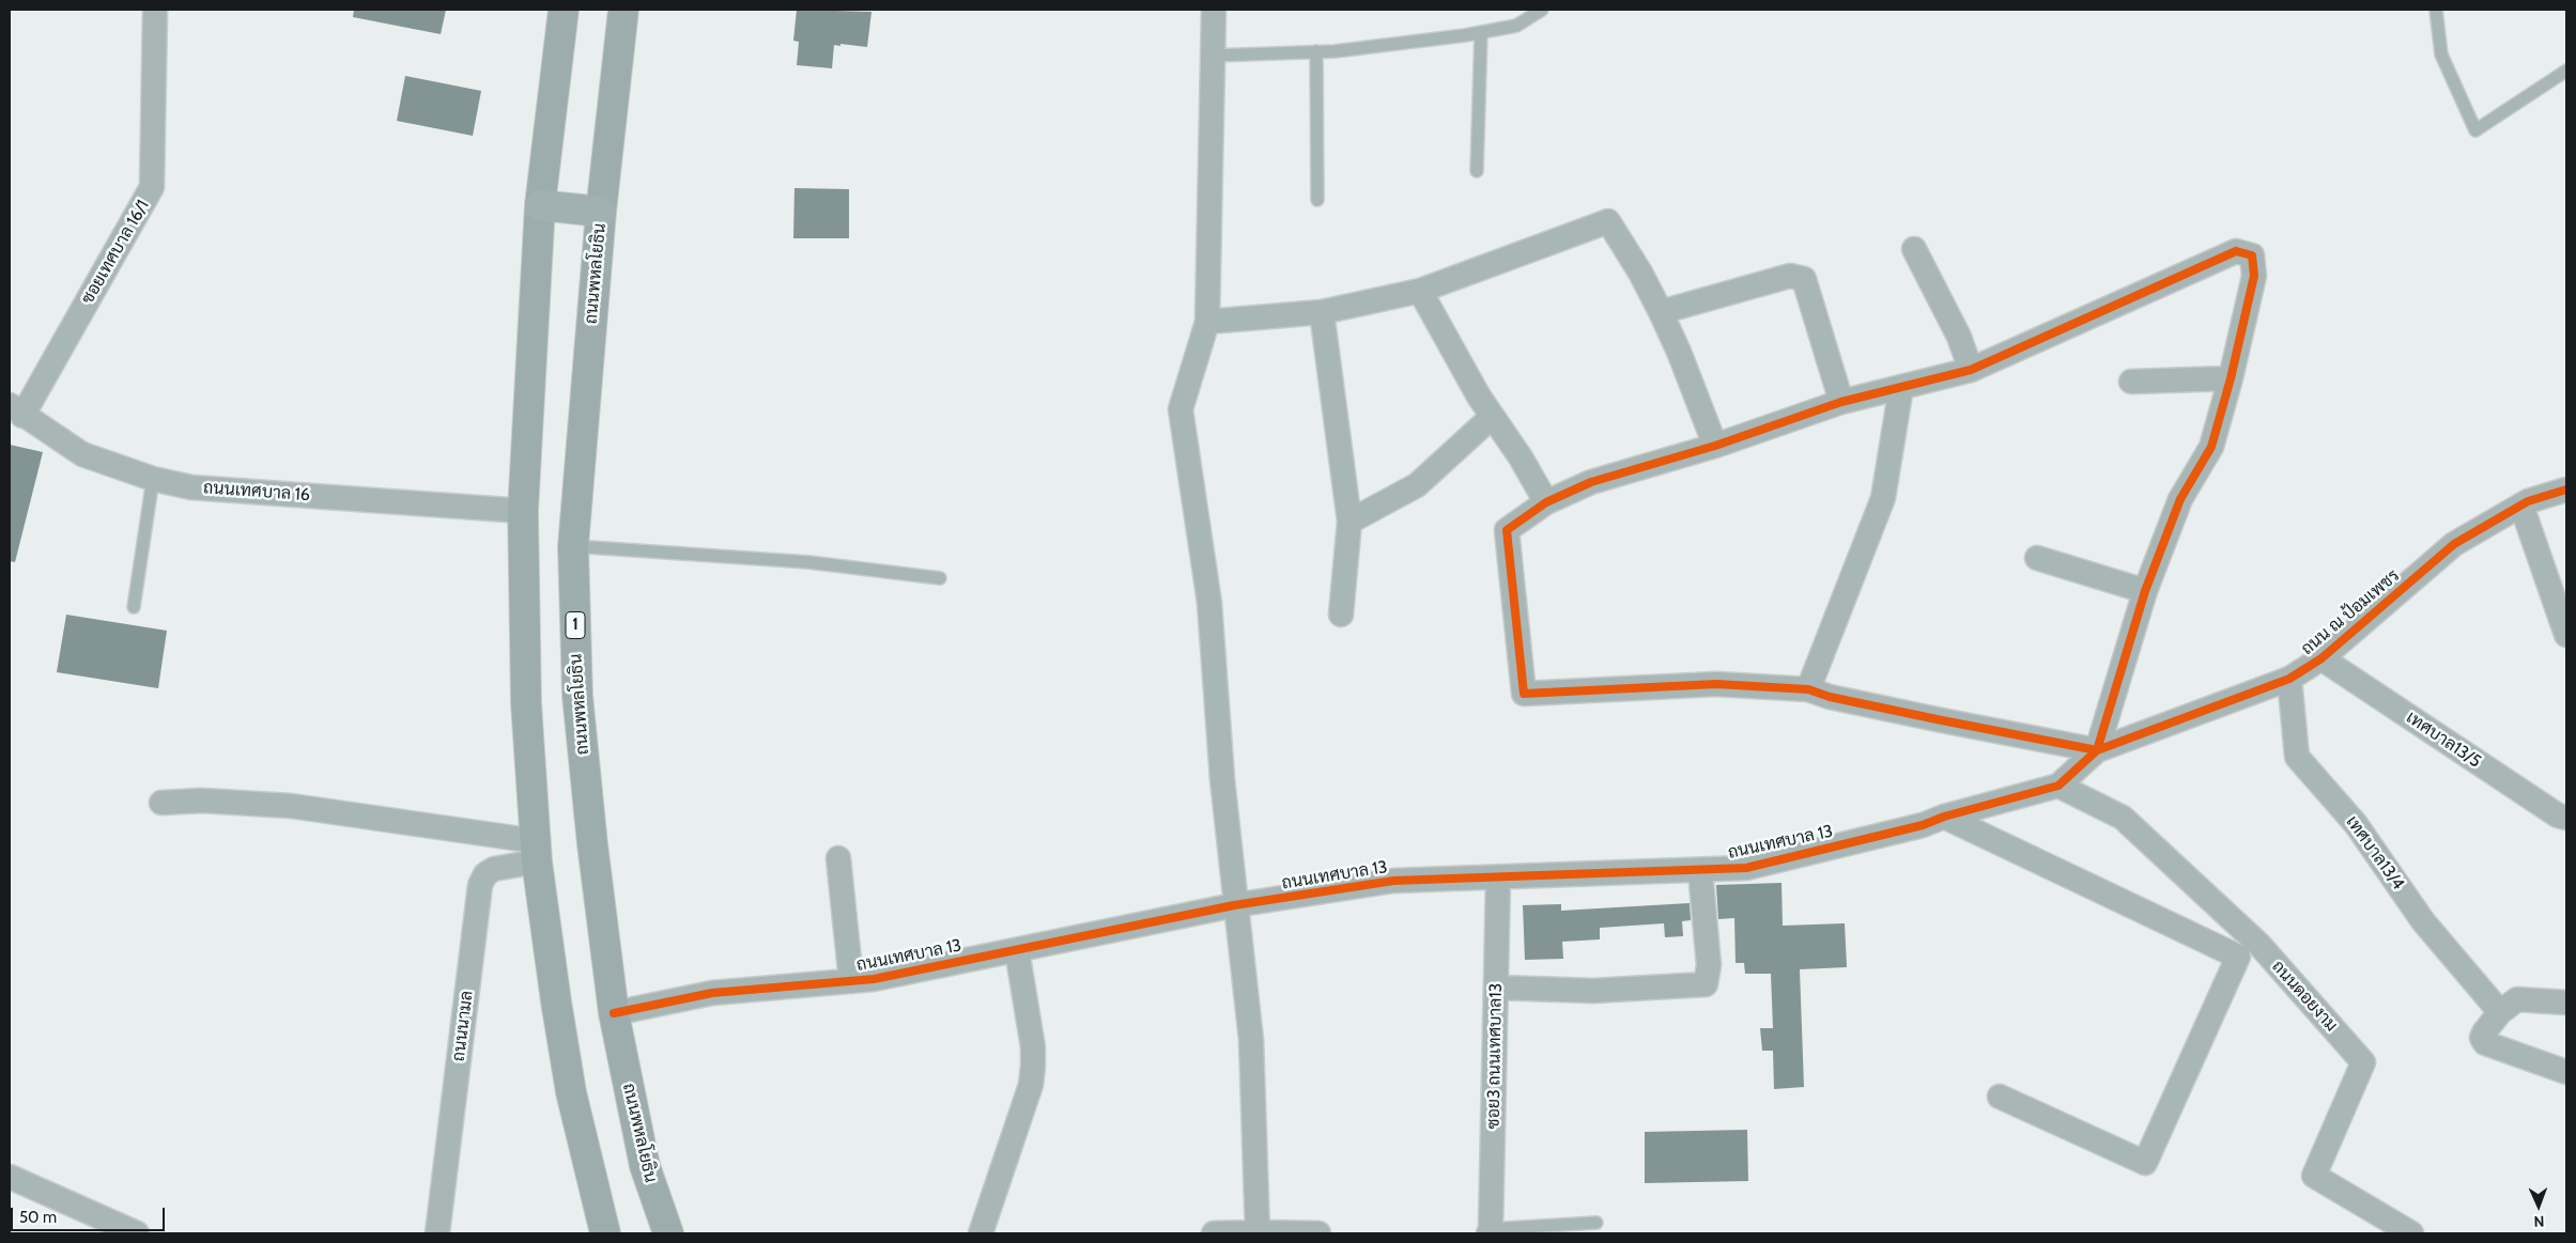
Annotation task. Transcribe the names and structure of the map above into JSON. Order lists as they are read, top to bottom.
{
  "streets": {
    "main road": ["ถนนพหลโยธิน", "1"],
    "street": [
      "ซอยเทศบาล 16/1",
      "ถนนเทศบาล 16",
      "ถนน ณ ป้อมเพชร",
      "เทศบาล13/5",
      "ถนนเทศบาล 13",
      "เทศบาล13/4",
      "ถนนดอยงาม",
      "ถนนนามล",
      "ซอย3 ถนนเทศบาล13"
    ]
  },
  "crossings": [
    ["ซอยเทศบาล 16/1", "ถนนเทศบาล 16"],
    ["ถนนพหลโยธิน", "ถนนเทศบาล 13"],
    ["ถนน ณ ป้อมเพชร", "เทศบาล13/5"],
    ["ถนน ณ ป้อมเพชร", "ถนนเทศบาล 13"],
    ["ถนน ณ ป้อมเพชร", "เทศบาล13/4"],
    ["ถนน ณ ป้อมเพชร", "ถนนดอยงาม"],
    ["ถนนเทศบาล 13", "ถนนดอยงาม"],
    ["ถนนเทศบาล 13", "ซอย3 ถนนเทศบาล13"]
  ],
  "scale_bar": "50 m",
  "north": "bottom"
}
